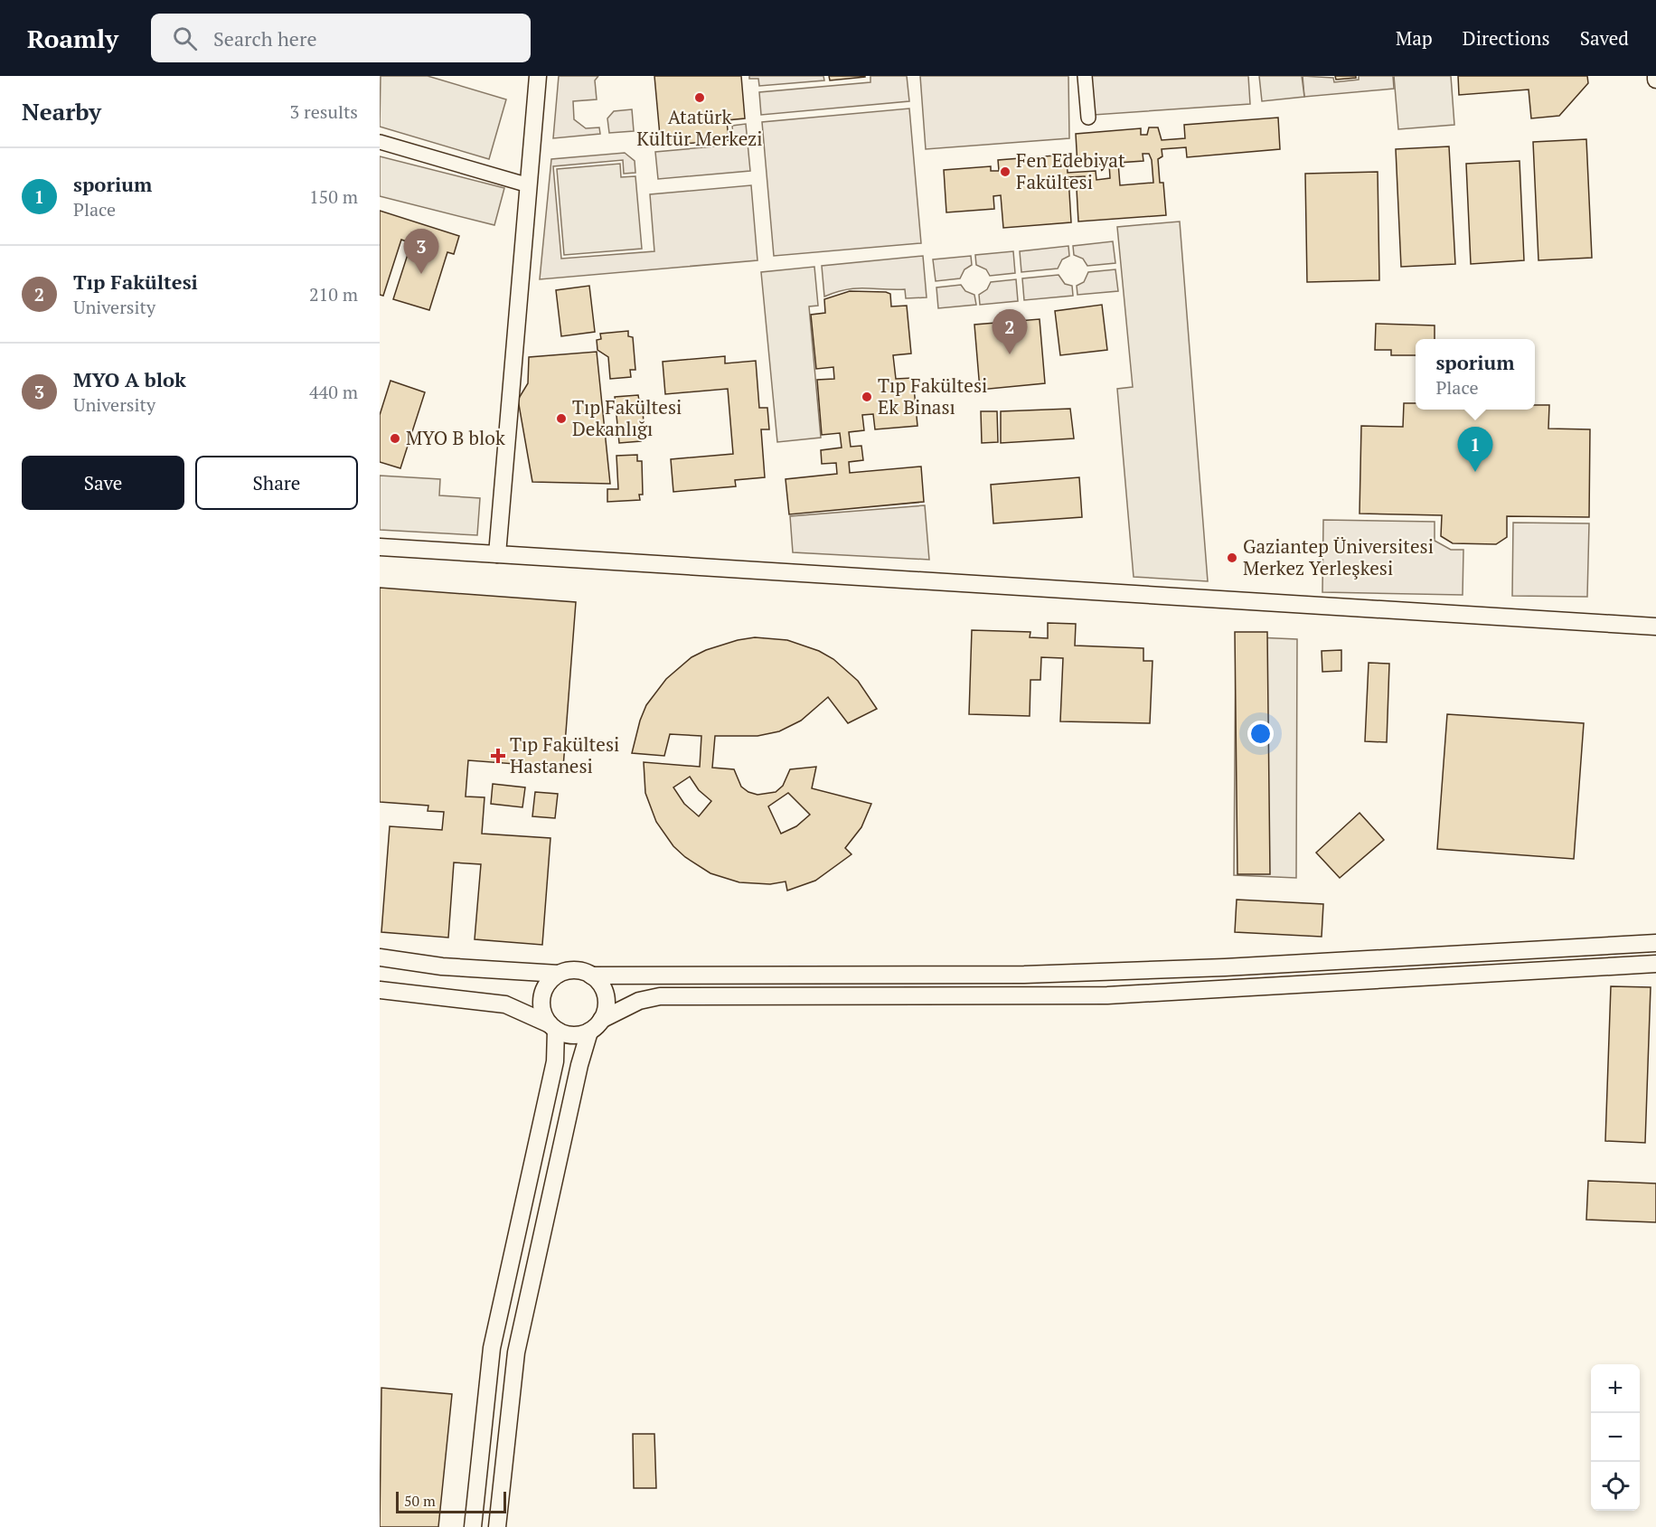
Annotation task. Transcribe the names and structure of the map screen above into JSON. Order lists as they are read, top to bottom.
{
  "places": {
    "other": [
      "Atatürk Kültür Merkezi",
      "Fen Edebiyat Fakültesi",
      "Tıp Fakültesi Ek Binası",
      "Tıp Fakültesi Dekanlığı",
      "MYO B blok",
      "Gaziantep Üniversitesi Merkez Yerleşkesi"
    ],
    "health": ["Tıp Fakültesi Hastanesi"]
  },
  "scale_bar": "50 m",
  "page": {
    "header": "Roamly",
    "search": "Search here",
    "nav": ["Map", "Directions", "Saved"],
    "heading": ["Nearby", "3 results"],
    "list": [
      {
        "mark": "1",
        "name": "sporium",
        "note": "Place",
        "value": "150 m"
      },
      {
        "mark": "2",
        "name": "Tıp Fakültesi",
        "note": "University",
        "value": "210 m"
      },
      {
        "mark": "3",
        "name": "MYO A blok",
        "note": "University",
        "value": "440 m"
      }
    ],
    "pins": ["3", "2", "1"],
    "popup": ["sporium", "Place"],
    "buttons": ["Save", "Share"],
    "map_buttons": ["+", "−"],
    "scale": "50 m"
  }
}
